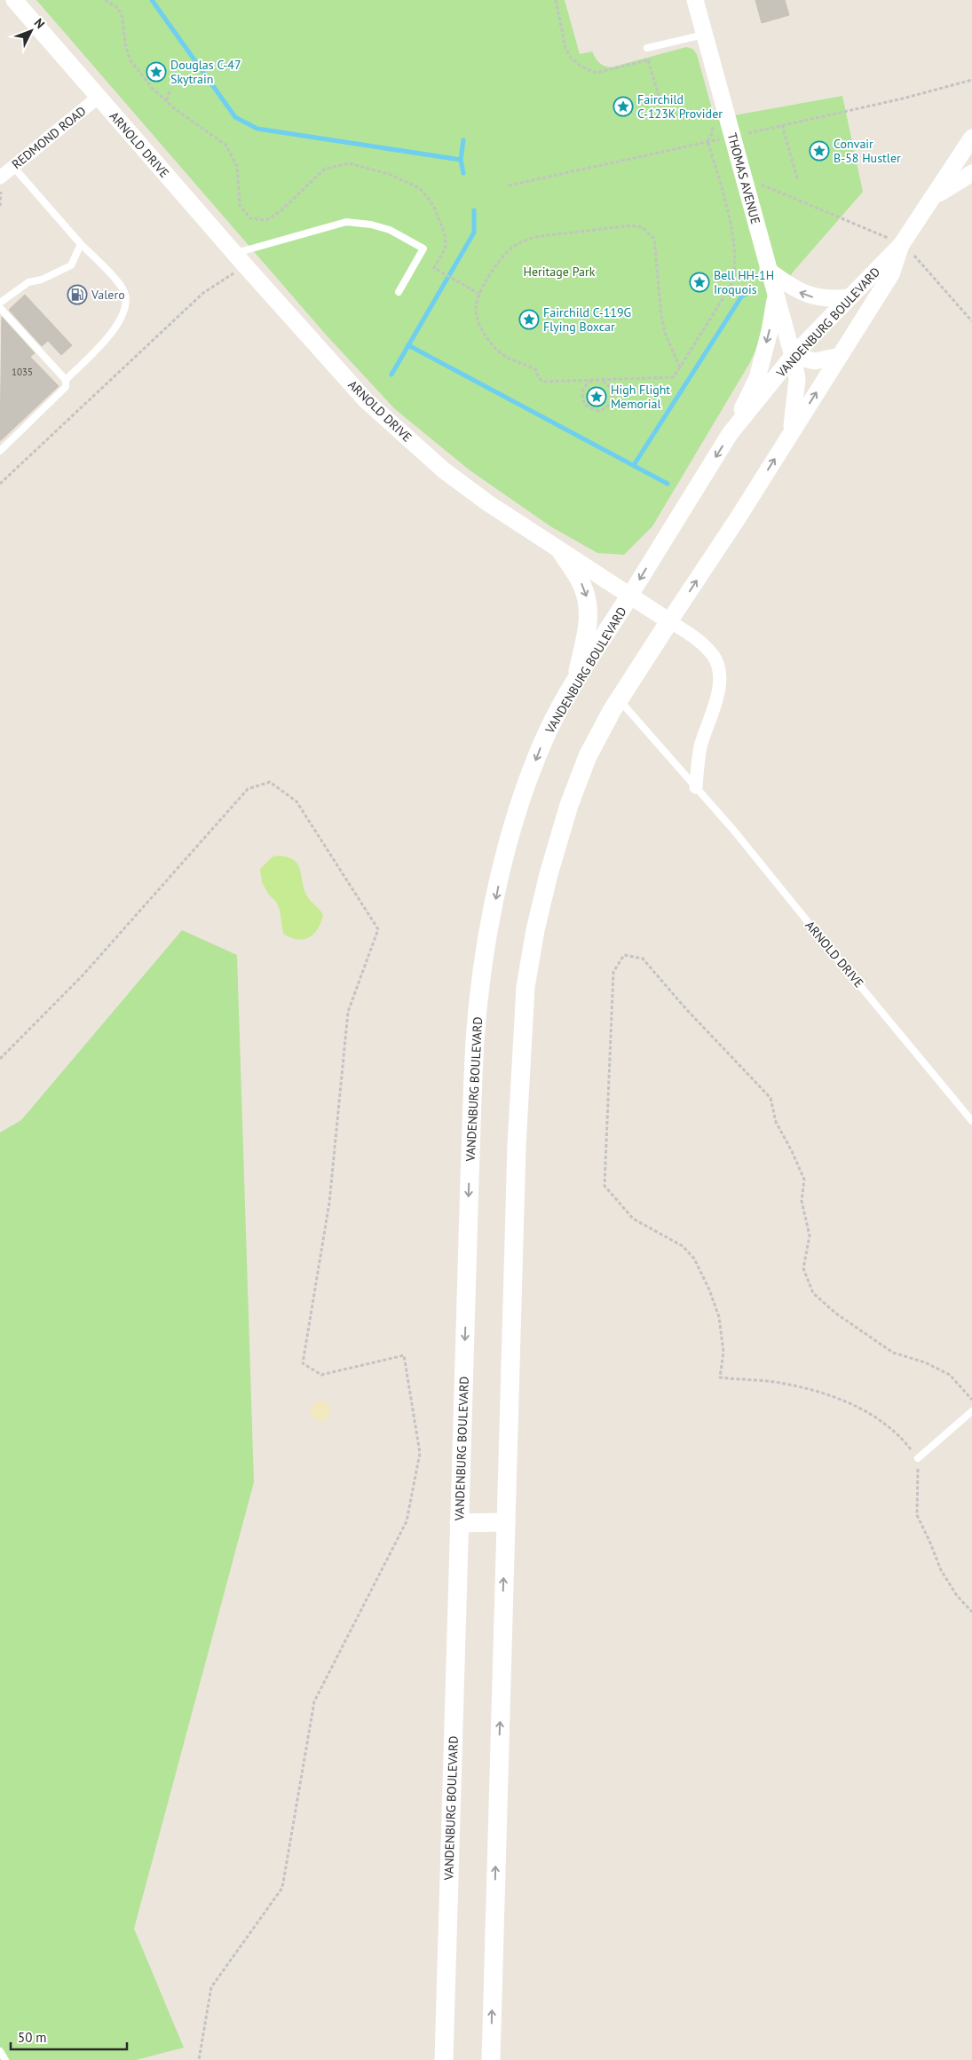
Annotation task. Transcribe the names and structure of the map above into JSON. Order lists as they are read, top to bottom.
{
  "streets": {
    "main road": ["VANDENBURG BOULEVARD"],
    "street": ["REDMOND ROAD", "ARNOLD DRIVE", "THOMAS AVENUE"]
  },
  "crossings": [
    ["REDMOND ROAD", "ARNOLD DRIVE"],
    ["ARNOLD DRIVE", "VANDENBURG BOULEVARD"],
    ["THOMAS AVENUE", "VANDENBURG BOULEVARD"]
  ],
  "parks": ["Heritage Park"],
  "places": {
    "place": [
      "Douglas C-47 Skytrain",
      "Fairchild C-123K Provider",
      "Convair B-58 Hustler",
      "Bell HH-1H Iroquois",
      "Fairchild C-119G Flying Boxcar",
      "High Flight Memorial"
    ],
    "fuel station": ["Valero"]
  },
  "house_numbers": ["1035"],
  "scale_bar": "50 m",
  "north": "top right"
}
